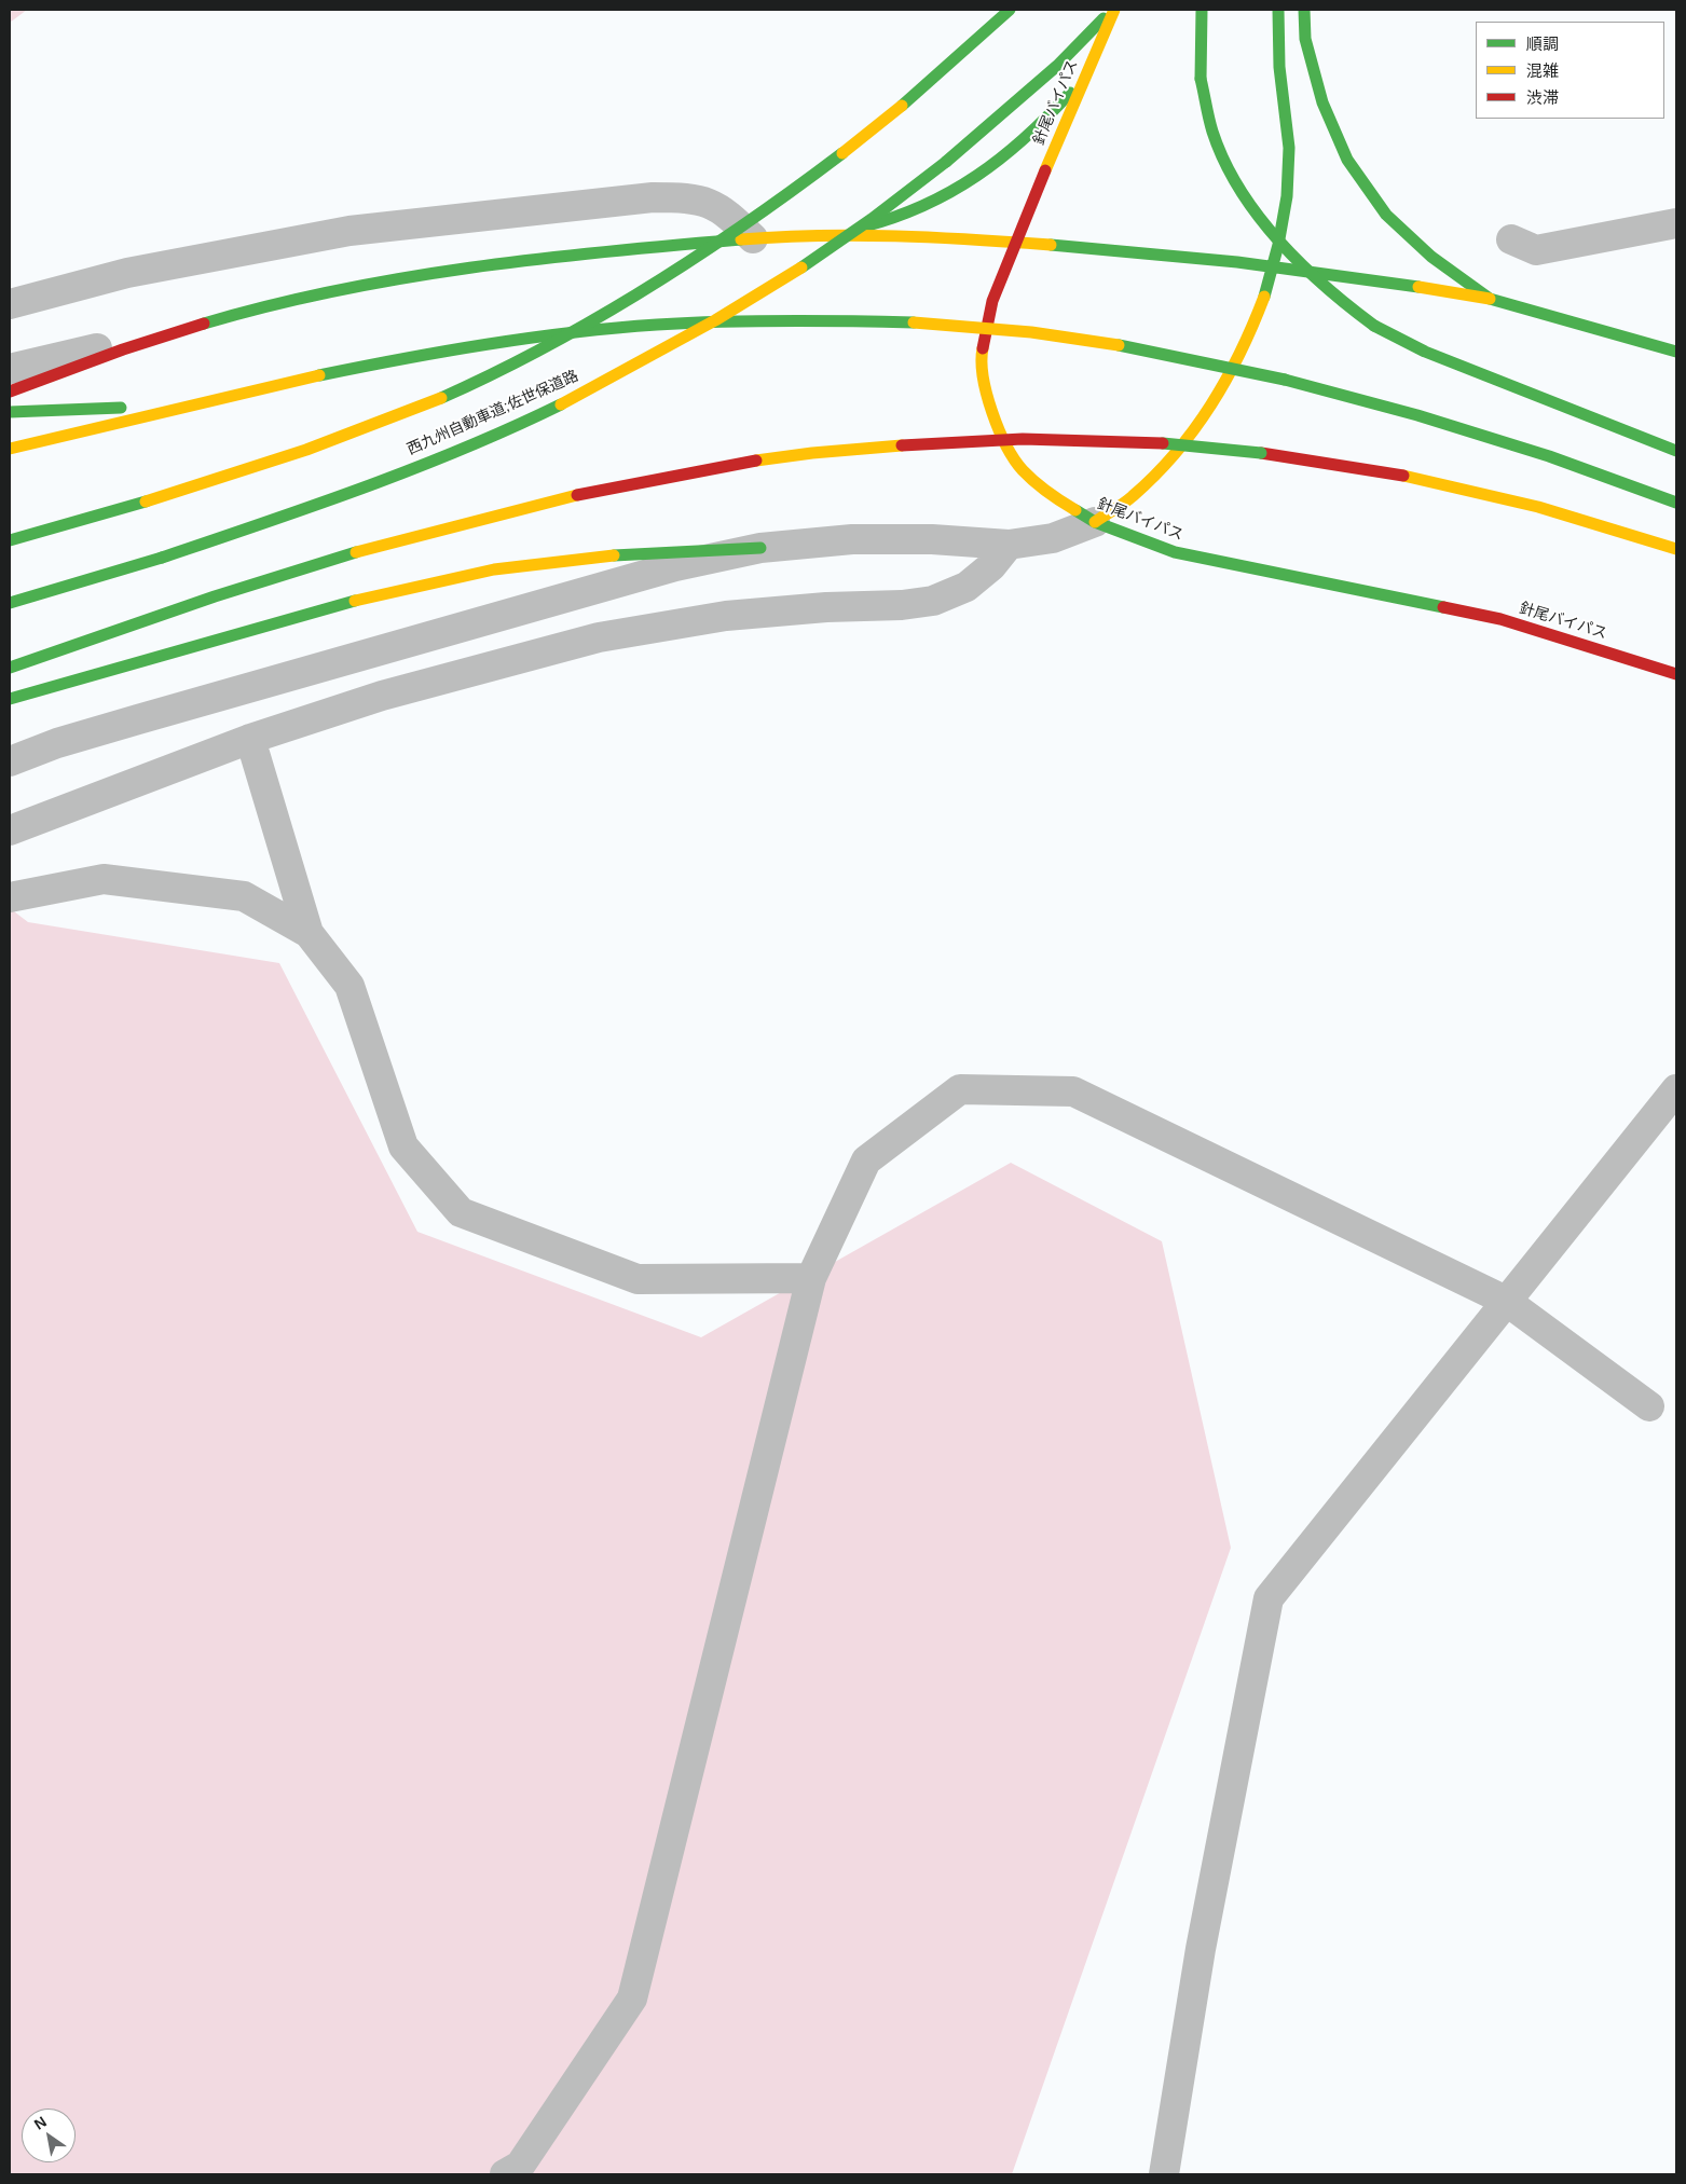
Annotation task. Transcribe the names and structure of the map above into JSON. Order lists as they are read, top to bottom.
{
  "streets": {
    "highway": ["針尾バイパス", "西九州自動車道;佐世保道路"]
  },
  "crossings": [
    ["針尾バイパス", "西九州自動車道;佐世保道路"]
  ],
  "legend": ["順調", "混雑", "渋滞"],
  "north": "top left"
}
